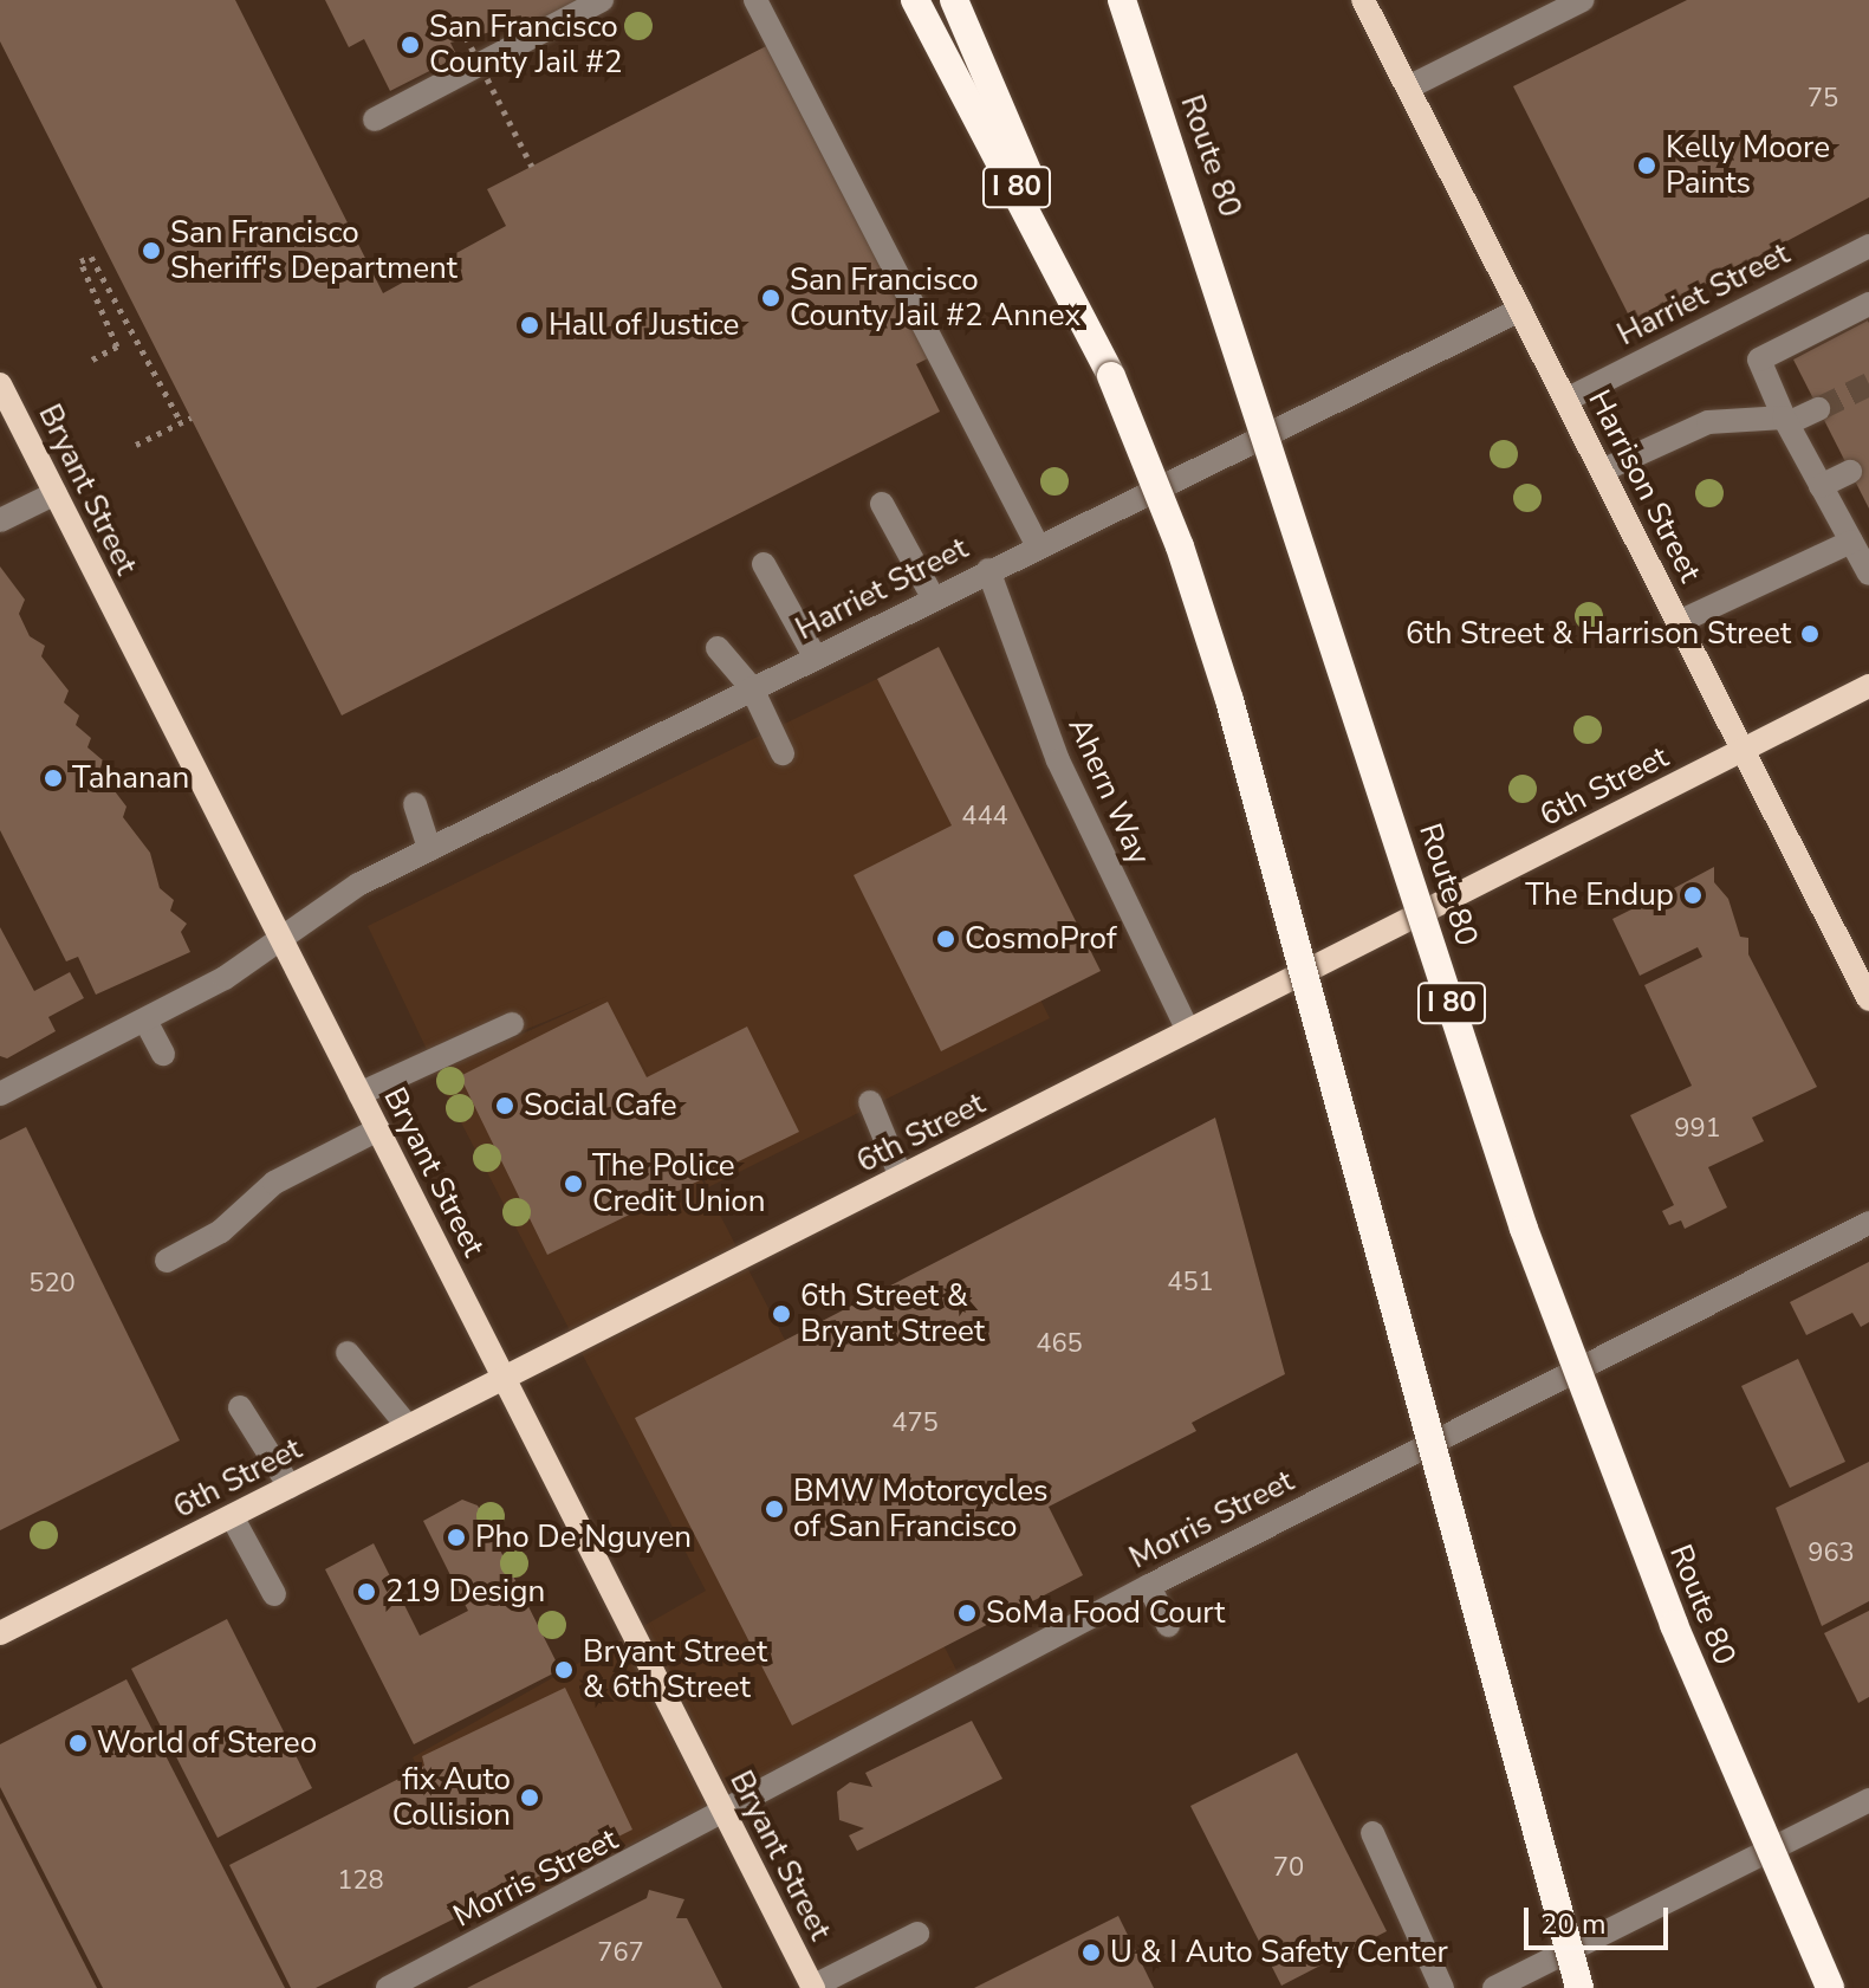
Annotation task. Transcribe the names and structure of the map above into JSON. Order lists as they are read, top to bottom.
{
  "streets": {
    "highway": ["Route 80", "I 80"],
    "main road": ["Harrison Street", "Bryant Street", "6th Street"],
    "street": ["Harriet Street", "Ahern Way", "Morris Street"]
  },
  "crossings": [
    ["Harriet Street", "Harrison Street"],
    ["Harriet Street", "Bryant Street"],
    ["Harriet Street", "Ahern Way"],
    ["Harrison Street", "6th Street"],
    ["Bryant Street", "6th Street"],
    ["Bryant Street", "Morris Street"],
    ["6th Street", "Ahern Way"]
  ],
  "places": [
    "San Francisco County Jail #2",
    "Kelly Moore Paints",
    "San Francisco Sheriff's Department",
    "San Francisco County Jail #2 Annex",
    "Hall of Justice",
    "6th Street & Harrison Street",
    "Tahanan",
    "The Endup",
    "CosmoProf",
    "Social Cafe",
    "The Police Credit Union",
    "6th Street & Bryant Street",
    "BMW Motorcycles of San Francisco",
    "Pho De Nguyen",
    "219 Design",
    "SoMa Food Court",
    "Bryant Street & 6th Street",
    "World of Stereo",
    "fix Auto Collision",
    "U & I Auto Safety Center"
  ],
  "house_numbers": [
    "75",
    "444",
    "991",
    "451",
    "520",
    "465",
    "475",
    "963",
    "70",
    "128",
    "767"
  ],
  "scale_bar": "20 m"
}
